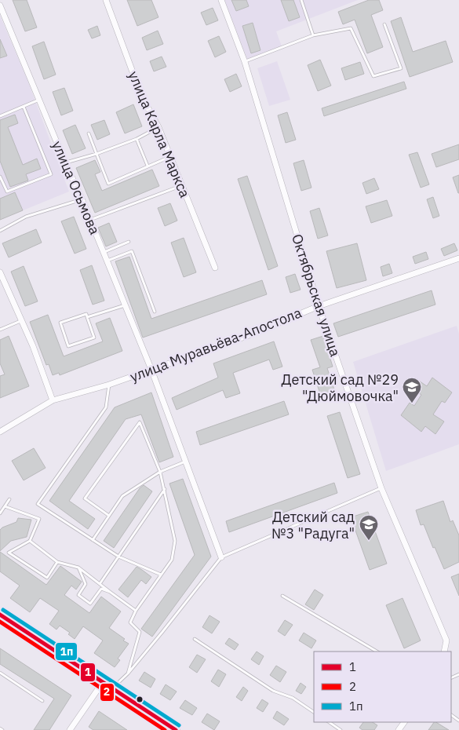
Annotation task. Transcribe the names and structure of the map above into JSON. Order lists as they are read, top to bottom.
{
  "streets": {
    "street": [
      "улица Карла Маркса",
      "улица Осьмова",
      "Октябрьская улица",
      "улица Муравьёва-Апостола"
    ]
  },
  "crossings": [
    ["улица Осьмова", "улица Муравьёва-Апостола"],
    ["Октябрьская улица", "улица Муравьёва-Апостола"]
  ],
  "places": {
    "school or university": ["Детский сад №29 \"Дюймовочка\"", "Детский сад №3 \"Радуга\""]
  },
  "lines": ["transit line 1п", "transit line 1", "transit line 2"],
  "legend": ["1", "2", "1п"]
}
